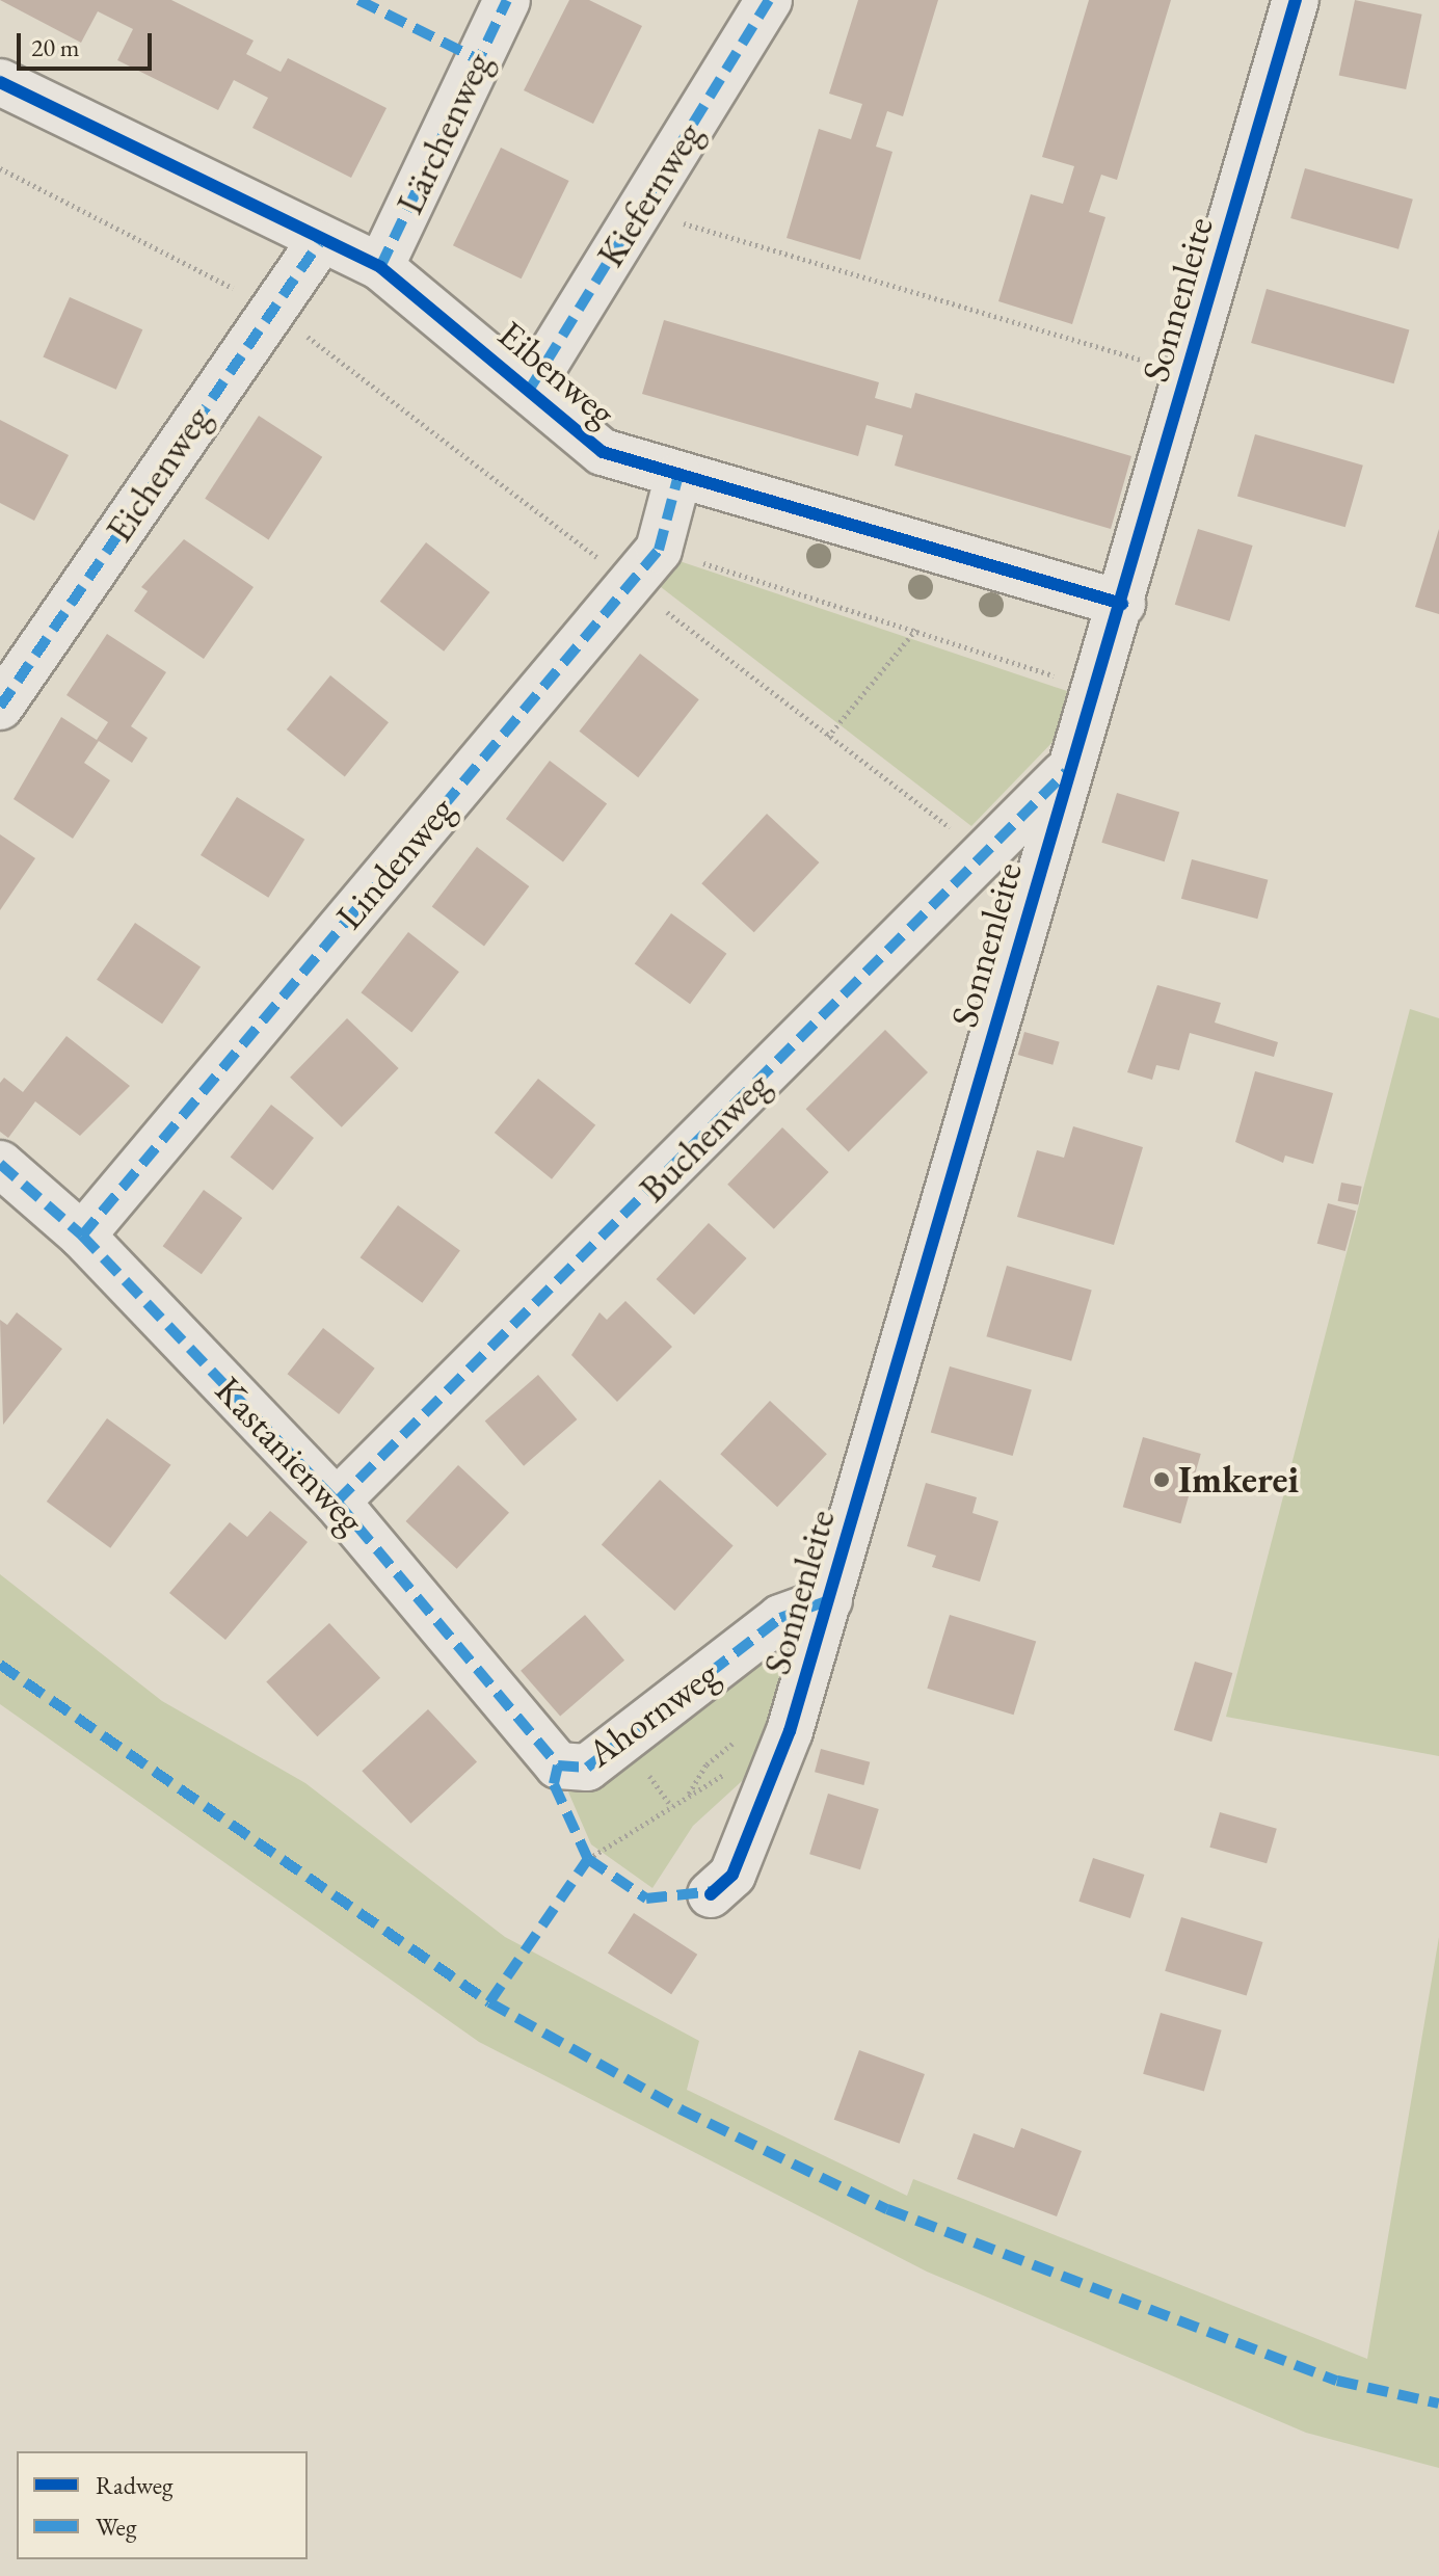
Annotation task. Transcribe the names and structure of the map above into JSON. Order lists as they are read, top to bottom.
{
  "streets": {
    "street": [
      "Lärchenweg",
      "Kiefernweg",
      "Sonnenleite",
      "Eibenweg",
      "Eichenweg",
      "Lindenweg",
      "Buchenweg",
      "Kastanienweg",
      "Ahornweg"
    ]
  },
  "crossings": [
    ["Lärchenweg", "Eibenweg"],
    ["Kiefernweg", "Eibenweg"],
    ["Sonnenleite", "Eibenweg"],
    ["Sonnenleite", "Buchenweg"],
    ["Sonnenleite", "Ahornweg"],
    ["Eibenweg", "Eichenweg"],
    ["Eibenweg", "Lindenweg"],
    ["Lindenweg", "Kastanienweg"],
    ["Buchenweg", "Kastanienweg"],
    ["Kastanienweg", "Ahornweg"]
  ],
  "places": ["Imkerei"],
  "legend": ["Radweg", "Weg"],
  "scale_bar": "20 m"
}
